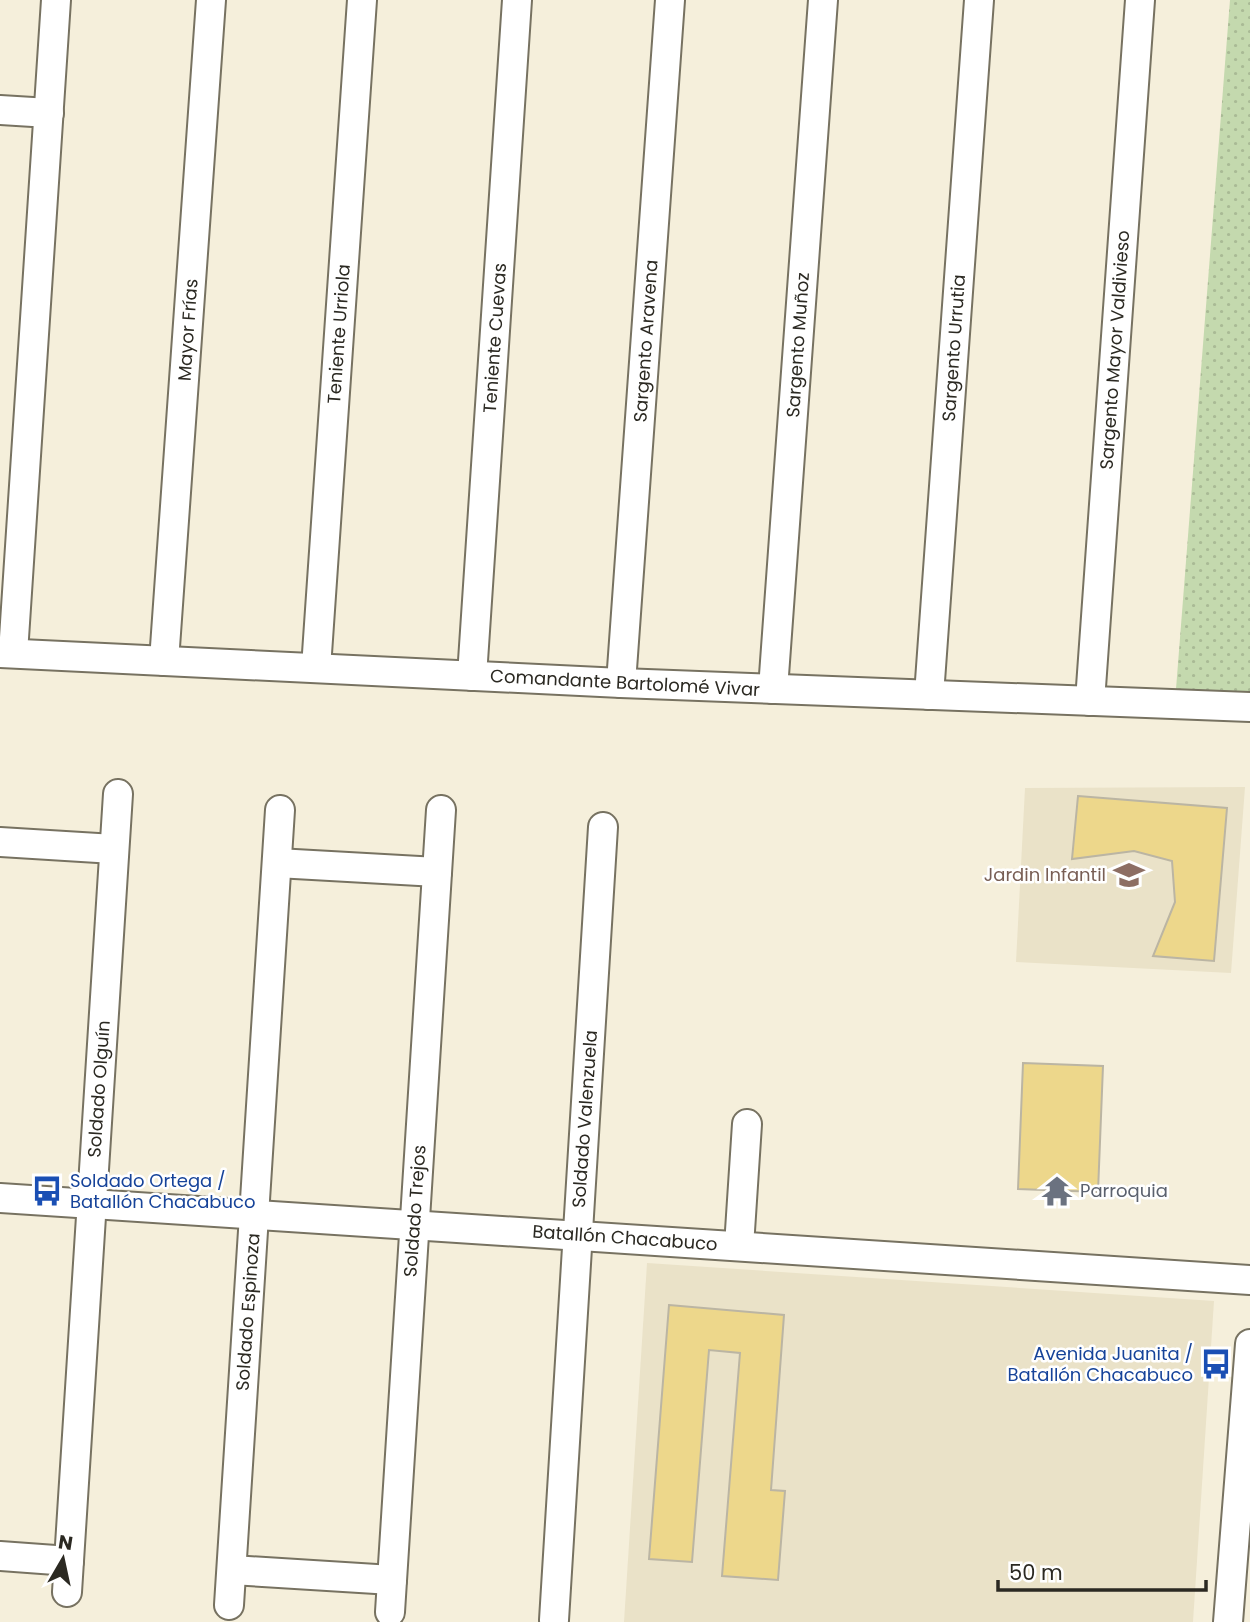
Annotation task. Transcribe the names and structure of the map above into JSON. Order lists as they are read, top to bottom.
{
  "streets": {
    "street": [
      "Mayor Frías",
      "Teniente Urriola",
      "Teniente Cuevas",
      "Sargento Aravena",
      "Sargento Muñoz",
      "Sargento Urrutia",
      "Sargento Mayor Valdivieso",
      "Comandante Bartolomé Vivar",
      "Soldado Olguín",
      "Soldado Valenzuela",
      "Soldado Trejos",
      "Batallón Chacabuco",
      "Soldado Espinoza"
    ]
  },
  "crossings": [
    ["Mayor Frías", "Comandante Bartolomé Vivar"],
    ["Teniente Urriola", "Comandante Bartolomé Vivar"],
    ["Teniente Cuevas", "Comandante Bartolomé Vivar"],
    ["Sargento Aravena", "Comandante Bartolomé Vivar"],
    ["Sargento Muñoz", "Comandante Bartolomé Vivar"],
    ["Sargento Urrutia", "Comandante Bartolomé Vivar"],
    ["Sargento Mayor Valdivieso", "Comandante Bartolomé Vivar"],
    ["Soldado Olguín", "Batallón Chacabuco"],
    ["Soldado Valenzuela", "Batallón Chacabuco"],
    ["Soldado Trejos", "Batallón Chacabuco"],
    ["Batallón Chacabuco", "Soldado Espinoza"]
  ],
  "places": {
    "school or university": ["Jardin Infantil"],
    "bus stop": ["Soldado Ortega / Batallón Chacabuco", "Avenida Juanita / Batallón Chacabuco"],
    "temple": ["Parroquia"]
  },
  "scale_bar": "50 m",
  "north": "top"
}
